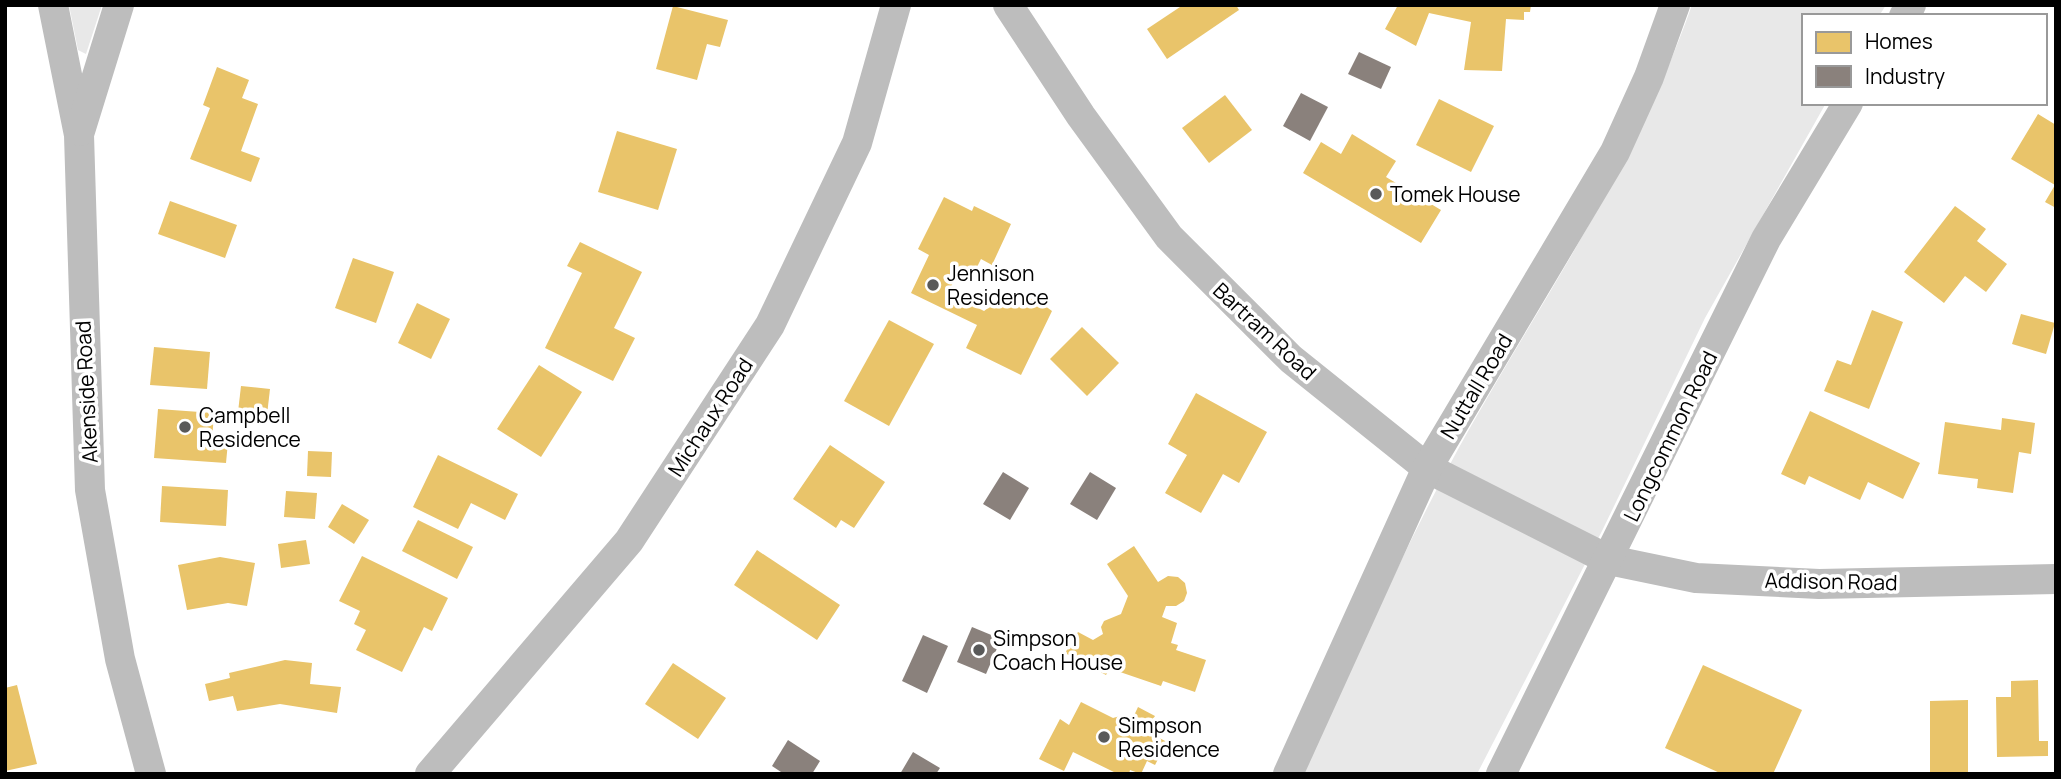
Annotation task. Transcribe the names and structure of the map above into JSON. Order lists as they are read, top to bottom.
{
  "streets": {
    "street": [
      "Bartram Road",
      "Nuttall Road",
      "Akenside Road",
      "Michaux Road",
      "Longcommon Road",
      "Addison Road"
    ]
  },
  "crossings": [
    ["Bartram Road", "Nuttall Road"],
    ["Bartram Road", "Longcommon Road"],
    ["Bartram Road", "Addison Road"],
    ["Longcommon Road", "Addison Road"]
  ],
  "places": [
    "Tomek House",
    "Jennison Residence",
    "Campbell Residence",
    "Simpson Coach House",
    "Simpson Residence"
  ],
  "legend": ["Homes", "Industry"]
}
